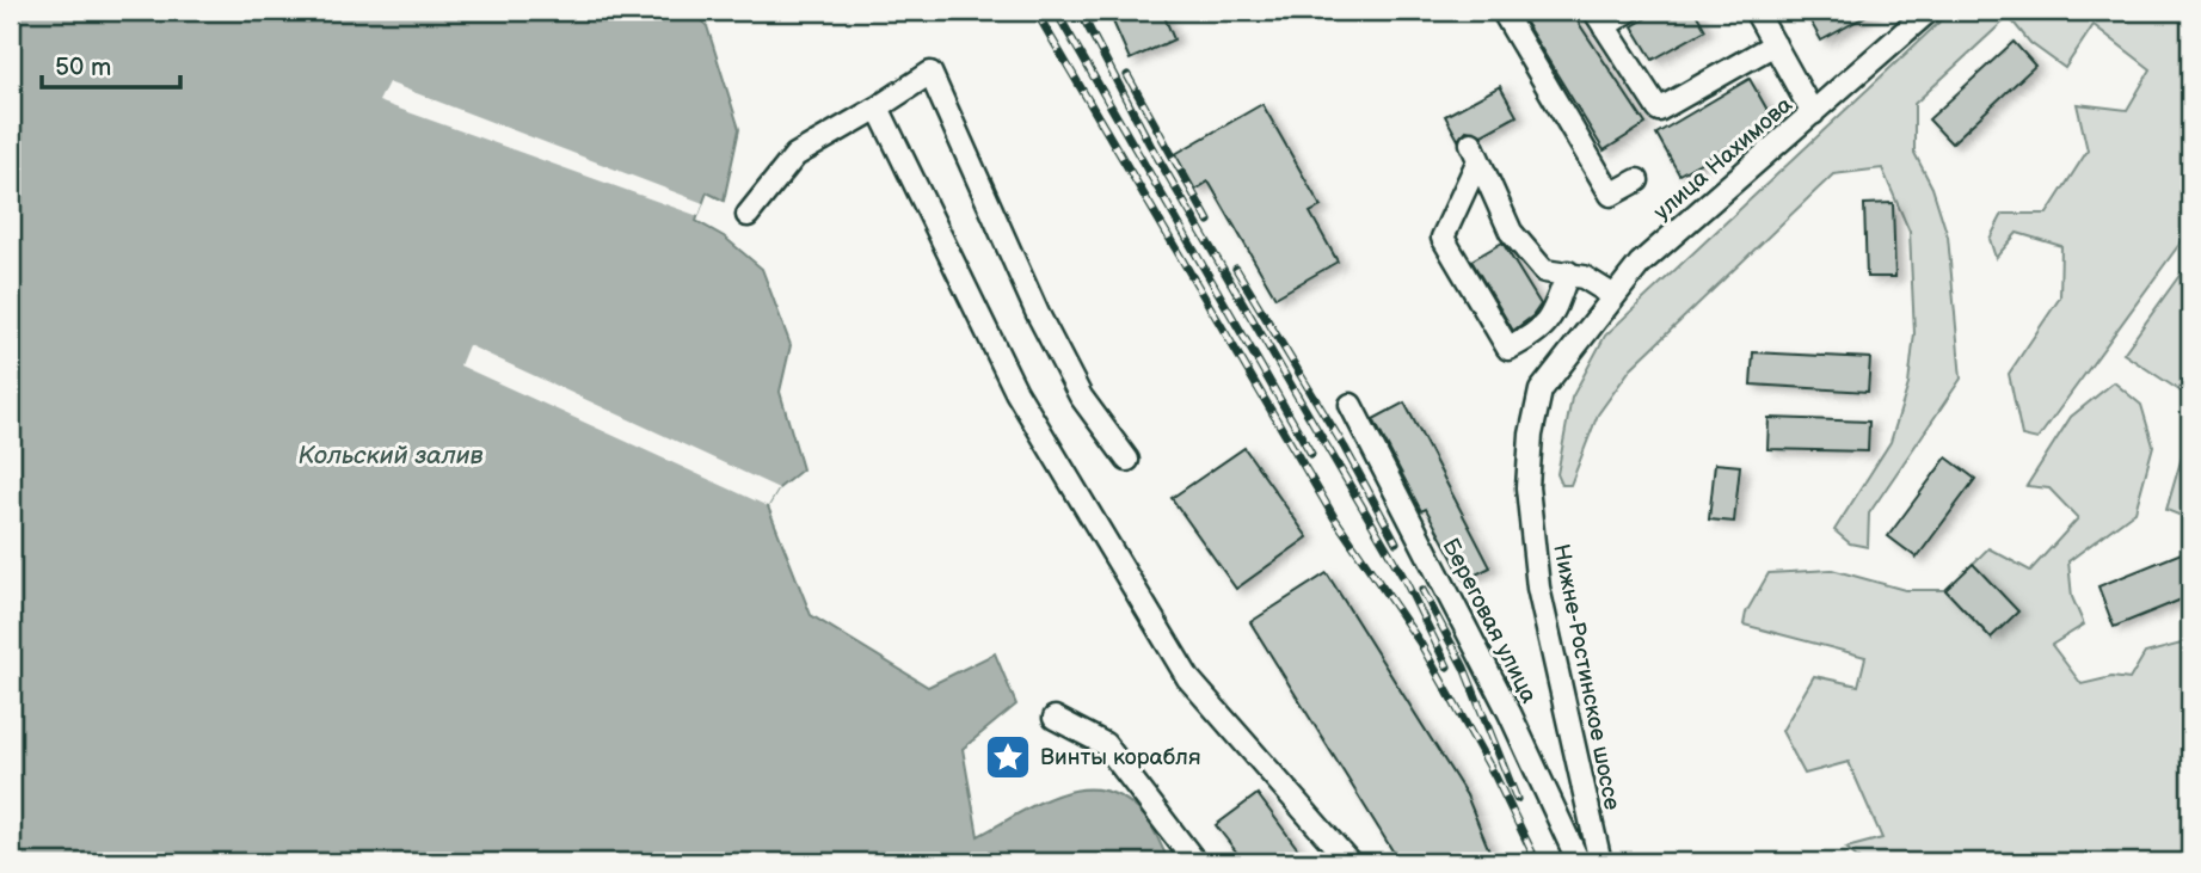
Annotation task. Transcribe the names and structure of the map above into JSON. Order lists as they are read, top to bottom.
{
  "streets": {
    "street": ["улица Нахимова", "Береговая улица", "Нижне-Ростинское шоссе"]
  },
  "crossings": [
    ["улица Нахимова", "Нижне-Ростинское шоссе"]
  ],
  "water": ["Кольский залив"],
  "places": {
    "place": ["Винты корабля"]
  },
  "scale_bar": "50 m"
}
